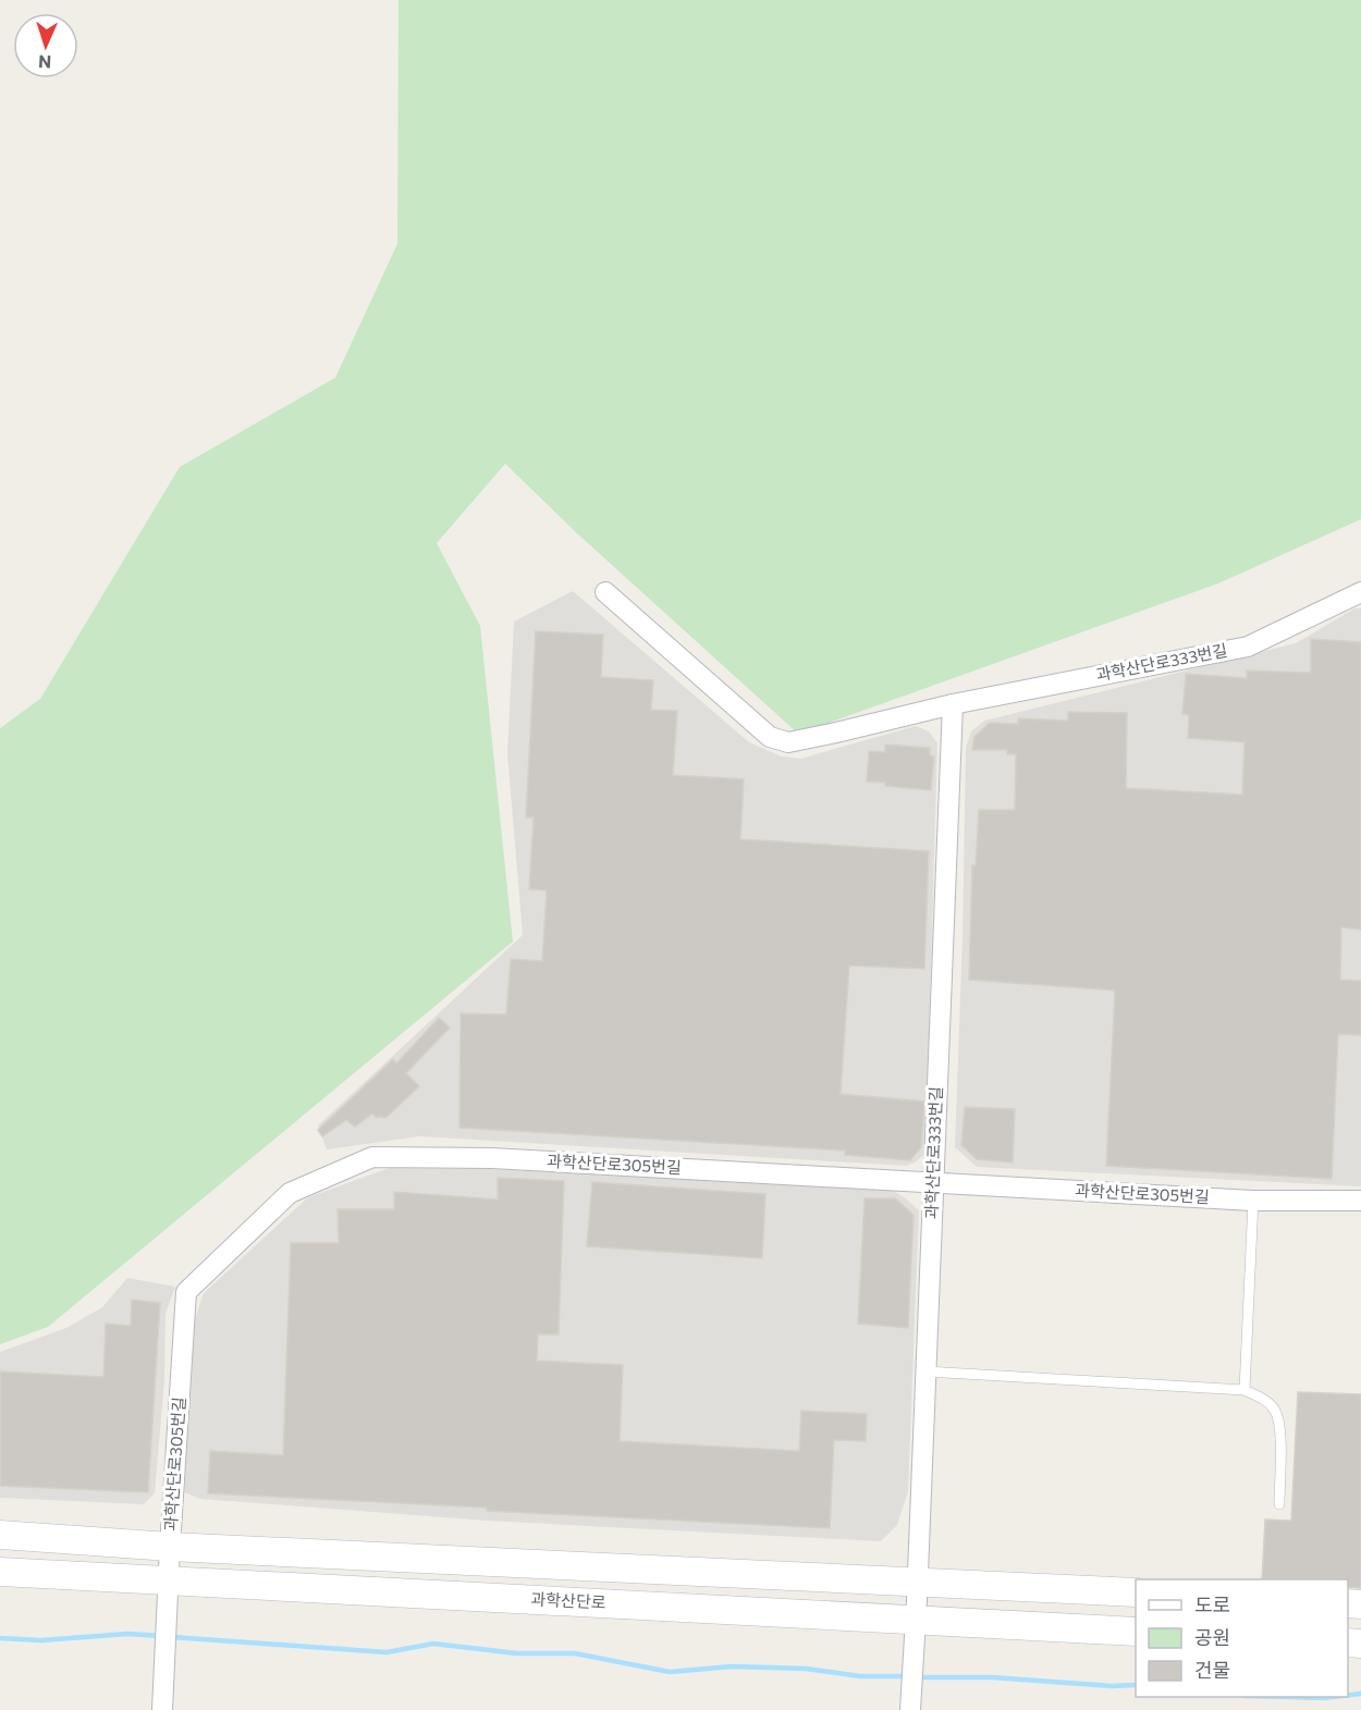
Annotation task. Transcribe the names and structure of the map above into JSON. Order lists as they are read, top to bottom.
{
  "streets": {
    "main road": ["과학산단로"],
    "street": ["과학산단로333번길", "과학산단로305번길"]
  },
  "crossings": [
    ["과학산단로333번길", "과학산단로305번길"],
    ["과학산단로333번길", "과학산단로"],
    ["과학산단로305번길", "과학산단로"]
  ],
  "legend": ["도로", "공원", "건물"],
  "north": "bottom"
}
